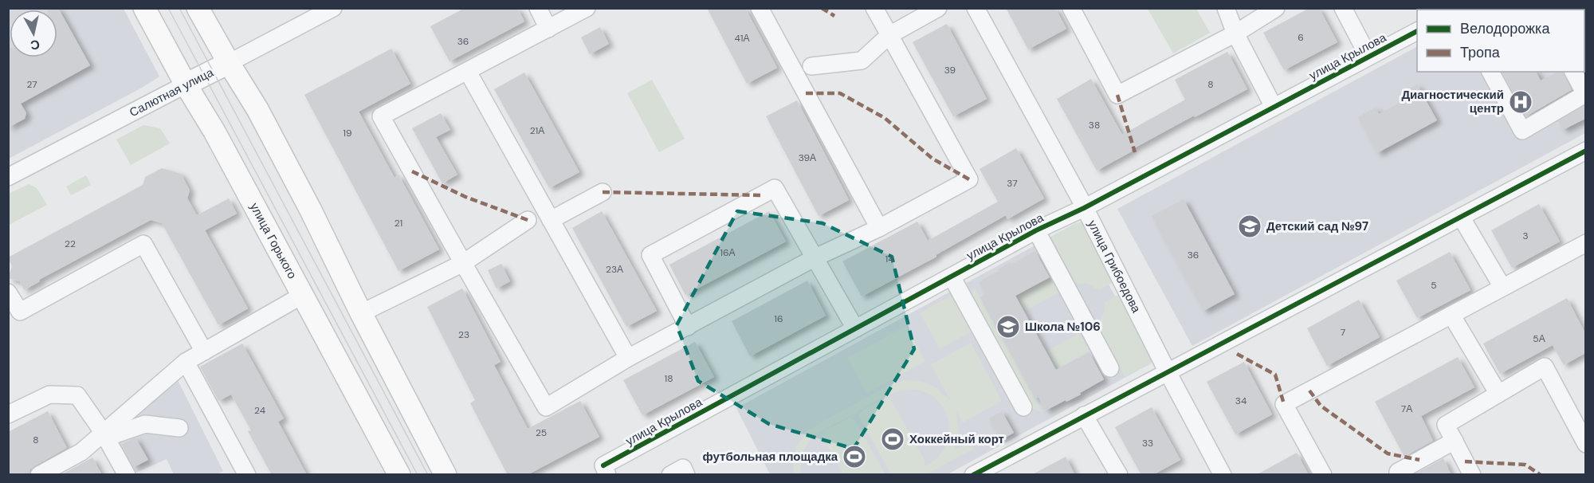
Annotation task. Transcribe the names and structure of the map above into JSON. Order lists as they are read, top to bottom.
{
  "streets": {
    "main road": ["Салютная улица", "улица Горького"],
    "street": ["улица Крылова", "улица Грибоедова"]
  },
  "crossings": [
    ["улица Крылова", "улица Грибоедова"],
    ["Салютная улица", "улица Горького"]
  ],
  "places": {
    "hospital": ["Диагностический центр"],
    "school or university": ["Детский сад №97", "Школа №106"],
    "sports": ["Хоккейный корт", "футбольная площадка"]
  },
  "house_numbers": [
    "6",
    "41А",
    "36",
    "39",
    "27",
    "8",
    "38",
    "21А",
    "19",
    "39А",
    "37",
    "21",
    "3",
    "22",
    "16А",
    "36",
    "14",
    "23А",
    "5",
    "16",
    "7",
    "23",
    "5А",
    "18",
    "34",
    "7А",
    "24",
    "25",
    "8",
    "33"
  ],
  "legend": ["Велодорожка", "Тропа"],
  "north": "bottom"
}
